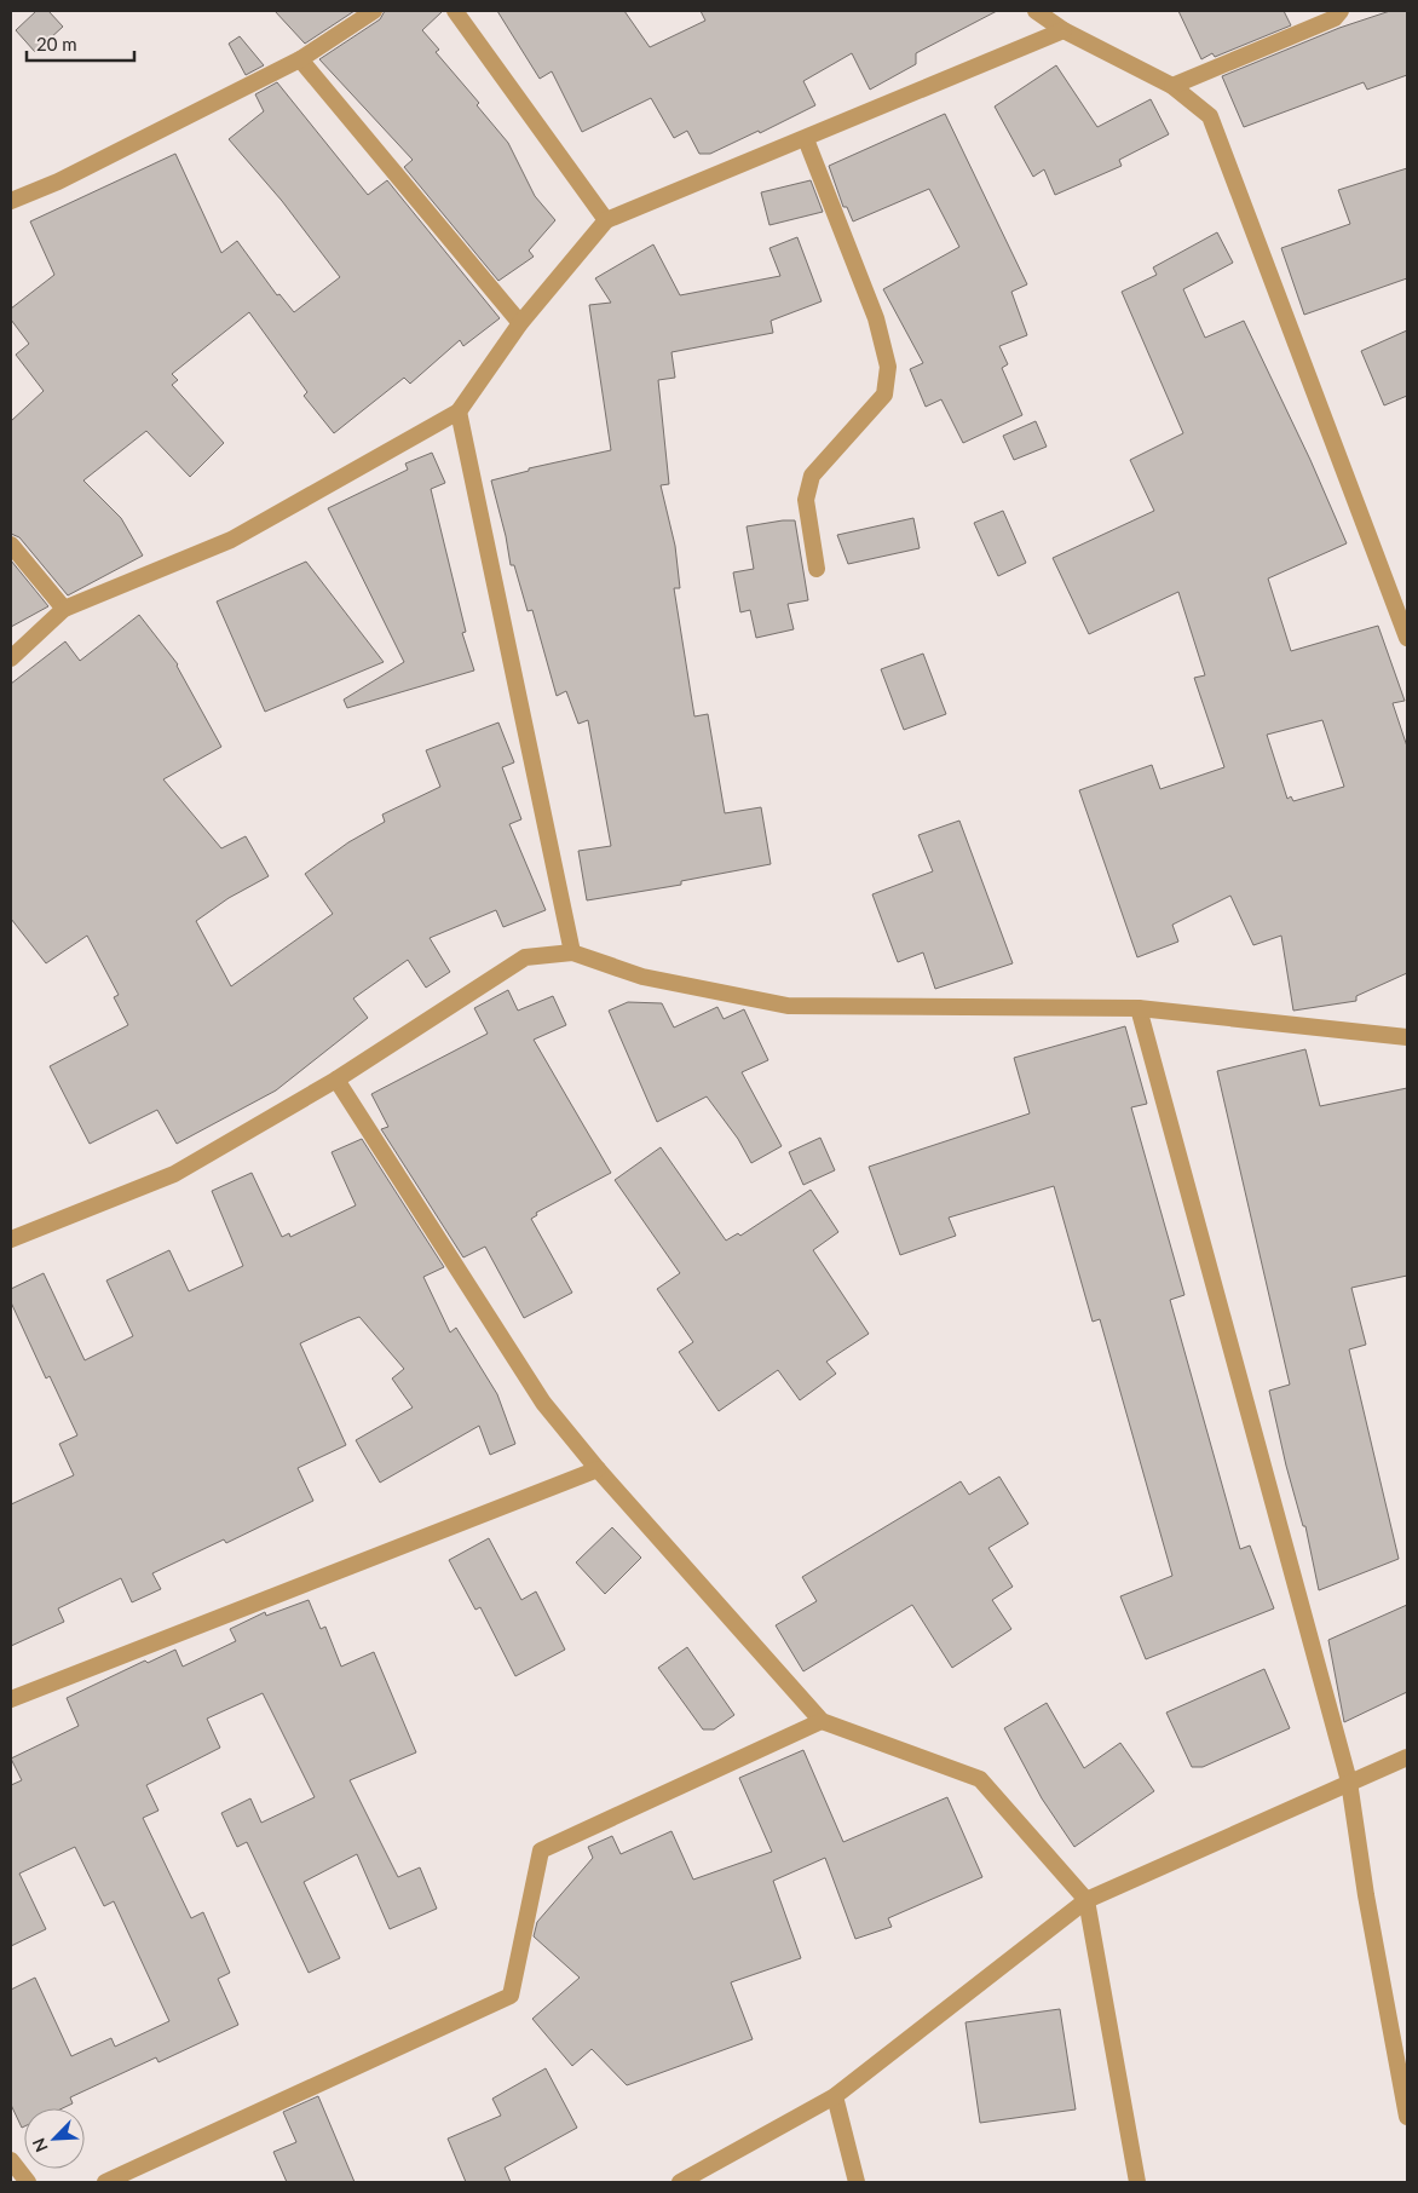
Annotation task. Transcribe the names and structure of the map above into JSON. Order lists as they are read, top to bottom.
{
  "scale_bar": "20 m",
  "north": "bottom left"
}
